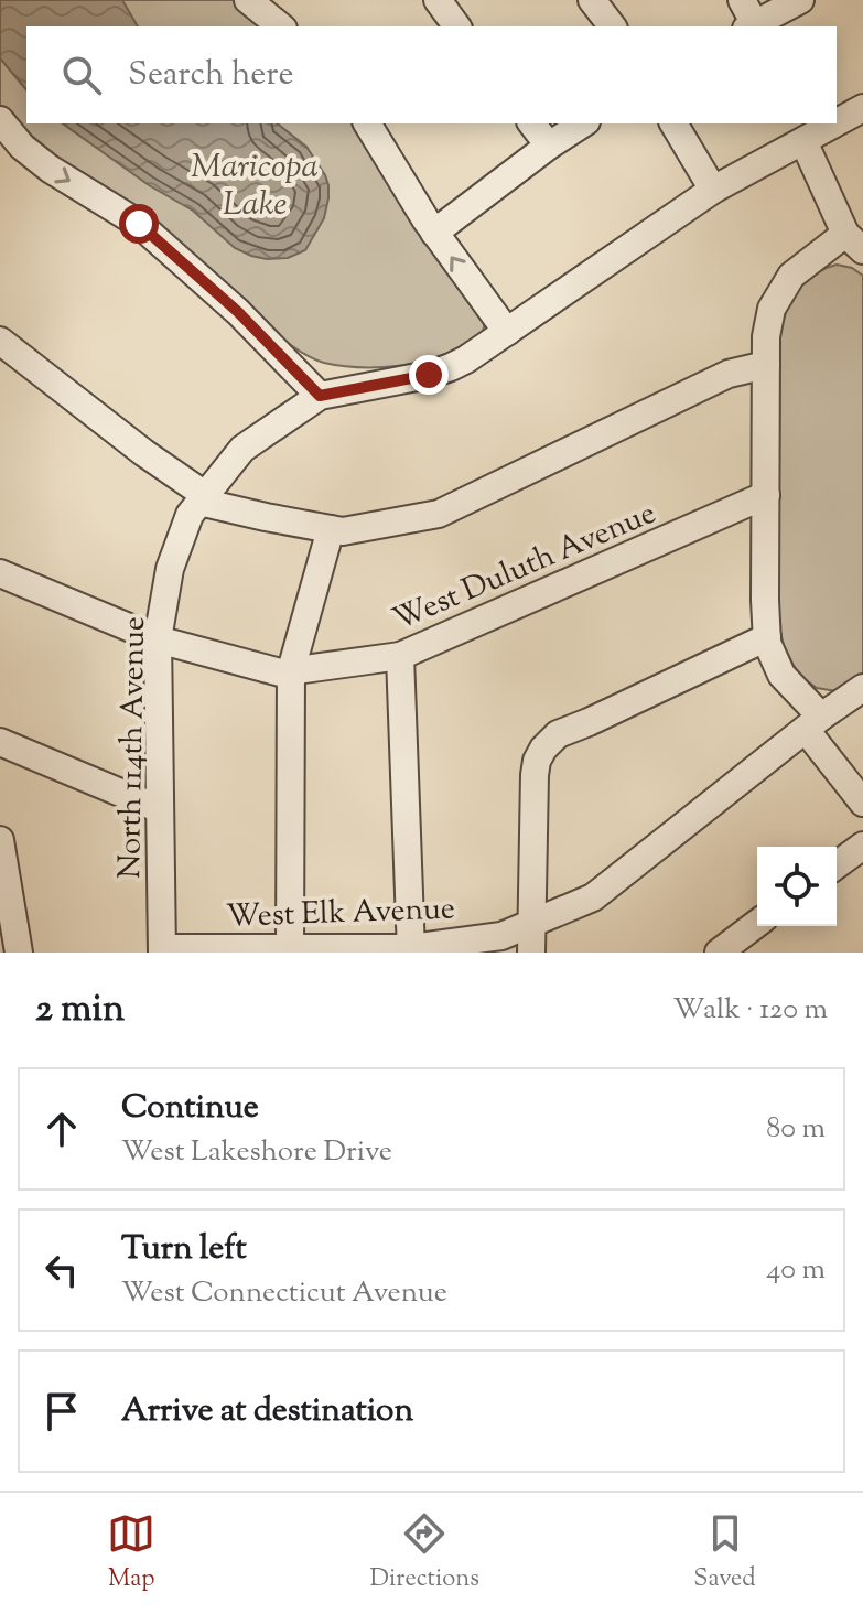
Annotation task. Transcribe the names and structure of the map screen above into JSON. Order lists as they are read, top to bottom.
{
  "streets": {
    "street": ["West Duluth Avenue", "North 114th Avenue", "West Elk Avenue"]
  },
  "crossings": [
    ["West Duluth Avenue", "North 114th Avenue"],
    ["North 114th Avenue", "West Elk Avenue"]
  ],
  "water": ["Maricopa Lake"],
  "page": {
    "search": "Search here",
    "heading": ["2 min", "Walk · 120 m"],
    "list": [
      ["Continue", "West Lakeshore Drive", "80 m"],
      ["Turn left", "West Connecticut Avenue", "40 m"],
      "Arrive at destination"
    ],
    "nav": ["Map", "Directions", "Saved"]
  }
}
